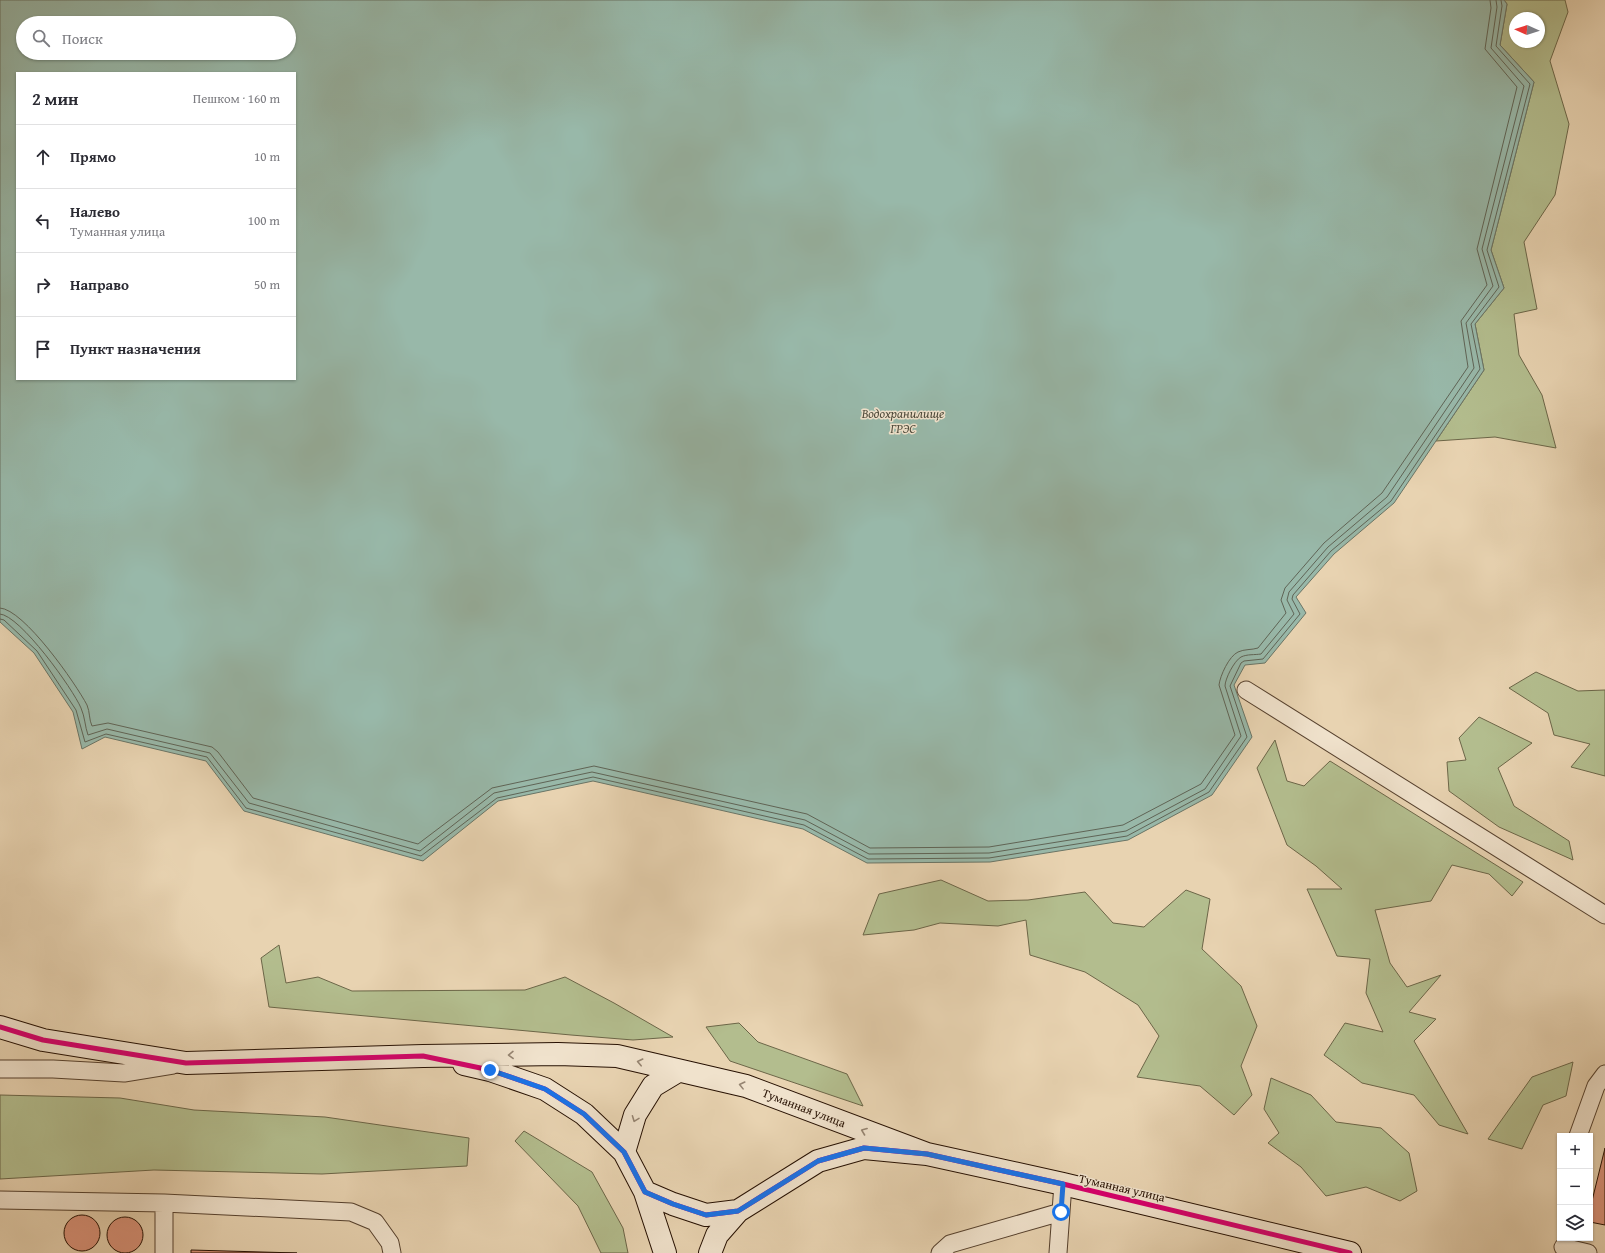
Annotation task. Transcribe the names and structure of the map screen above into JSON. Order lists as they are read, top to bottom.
{
  "streets": {
    "street": ["Туманная улица"]
  },
  "water": ["Водохранилище ГРЭС"],
  "north": "left",
  "page": {
    "search": "Поиск",
    "heading": ["2 мин", "Пешком · 160 m"],
    "list": [
      ["Прямо", "10 m"],
      ["Налево", "Туманная улица", "100 m"],
      ["Направо", "50 m"],
      "Пункт назначения"
    ],
    "map_buttons": ["+", "−"]
  }
}
